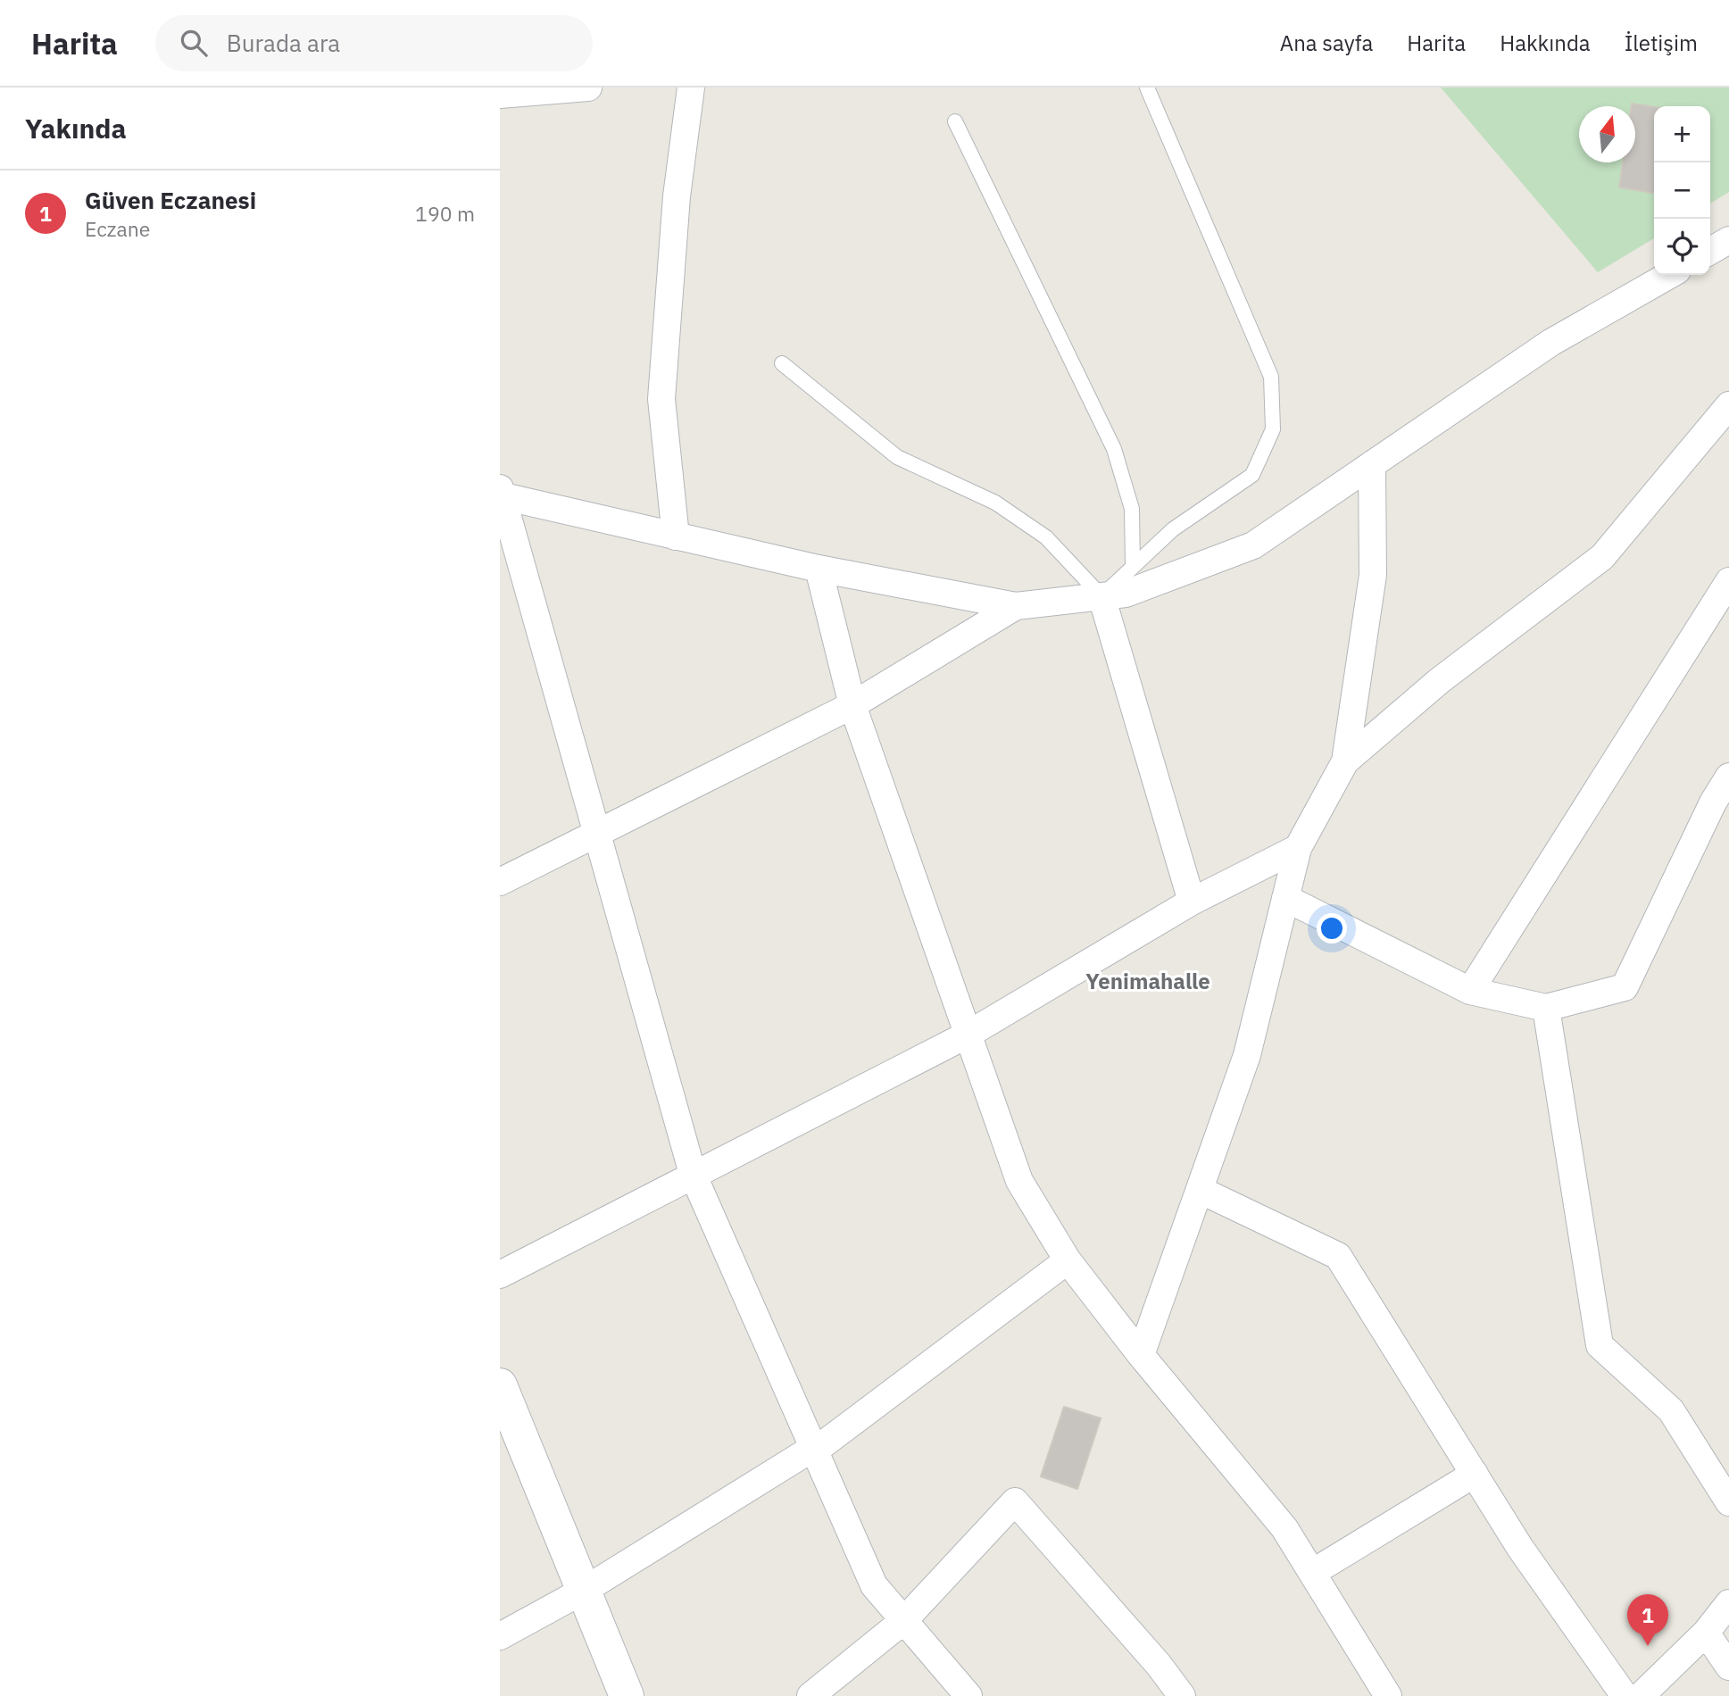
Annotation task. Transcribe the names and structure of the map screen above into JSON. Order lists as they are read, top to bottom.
{
  "districts": ["Yenimahalle"],
  "north": "top",
  "page": {
    "header": "Harita",
    "search": "Burada ara",
    "nav": [
      "Ana sayfa",
      "Harita",
      "Hakkında",
      "İletişim"
    ],
    "heading": "Yakında",
    "map_buttons": ["+", "−"],
    "list": [
      {
        "mark": "1",
        "name": "Güven Eczanesi",
        "note": "Eczane",
        "value": "190 m"
      }
    ],
    "pins": "1"
  }
}
